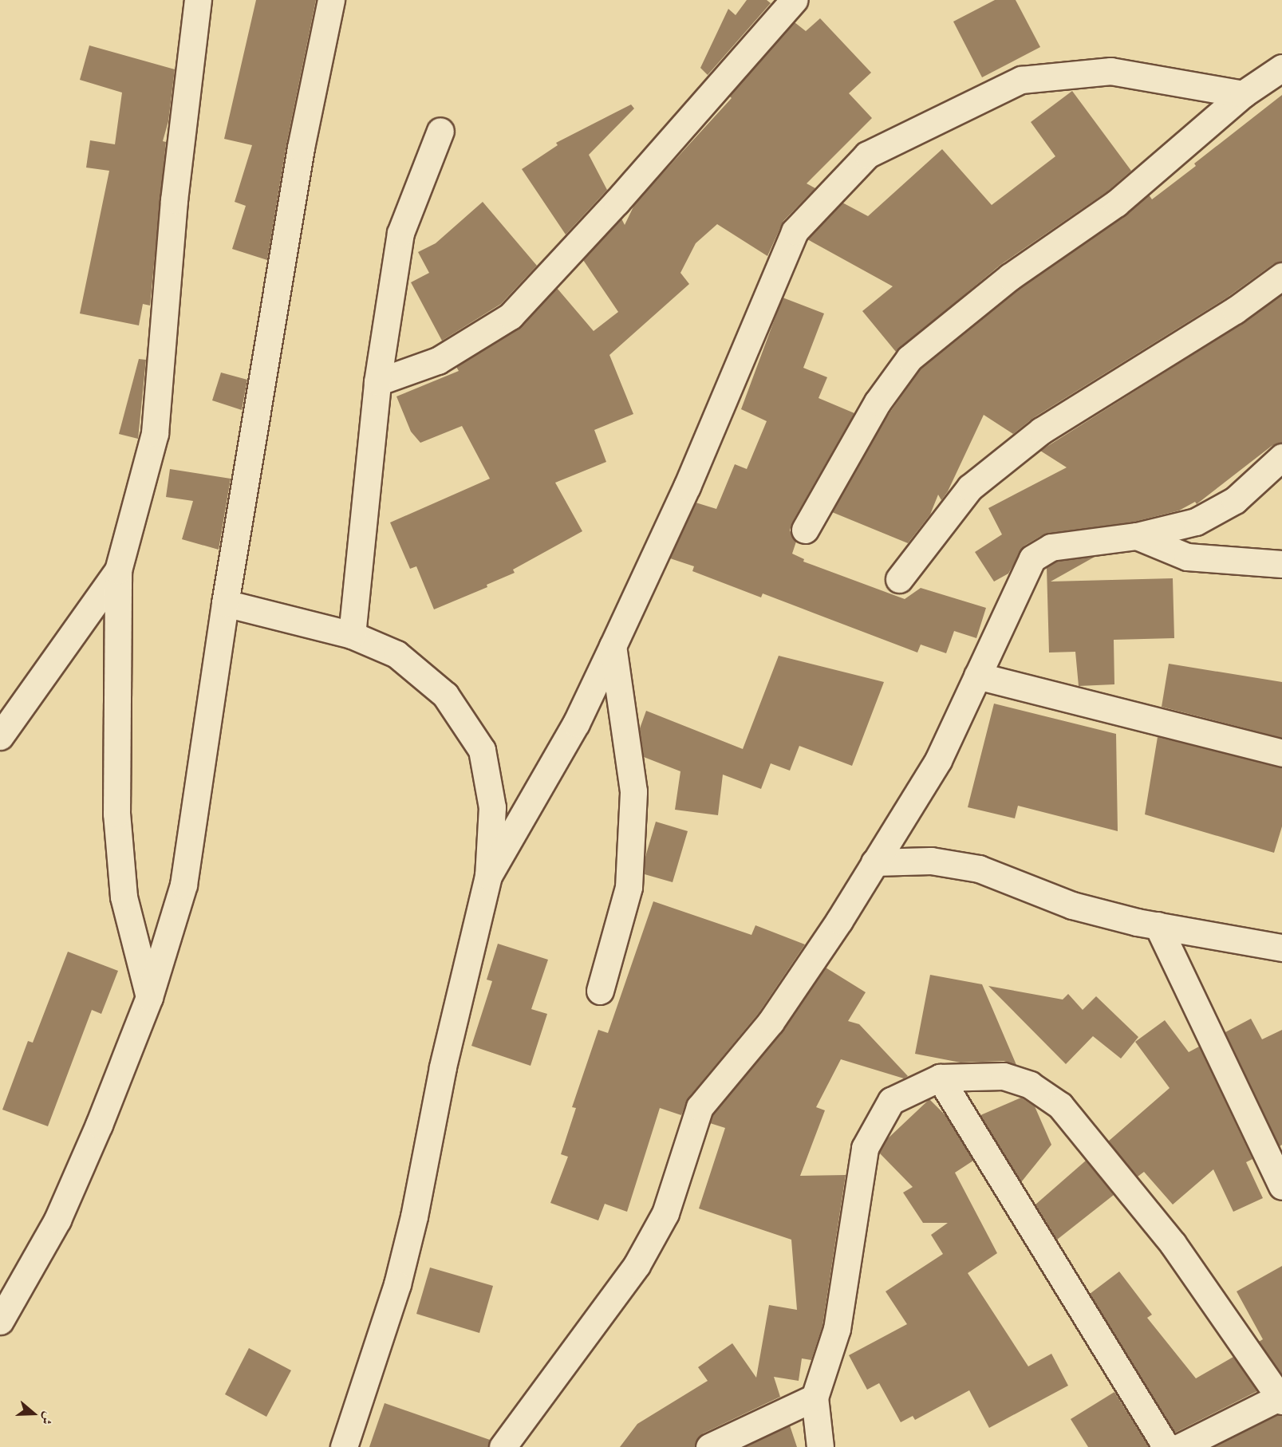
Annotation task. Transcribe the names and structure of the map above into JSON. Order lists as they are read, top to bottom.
{
  "north": "right"
}
